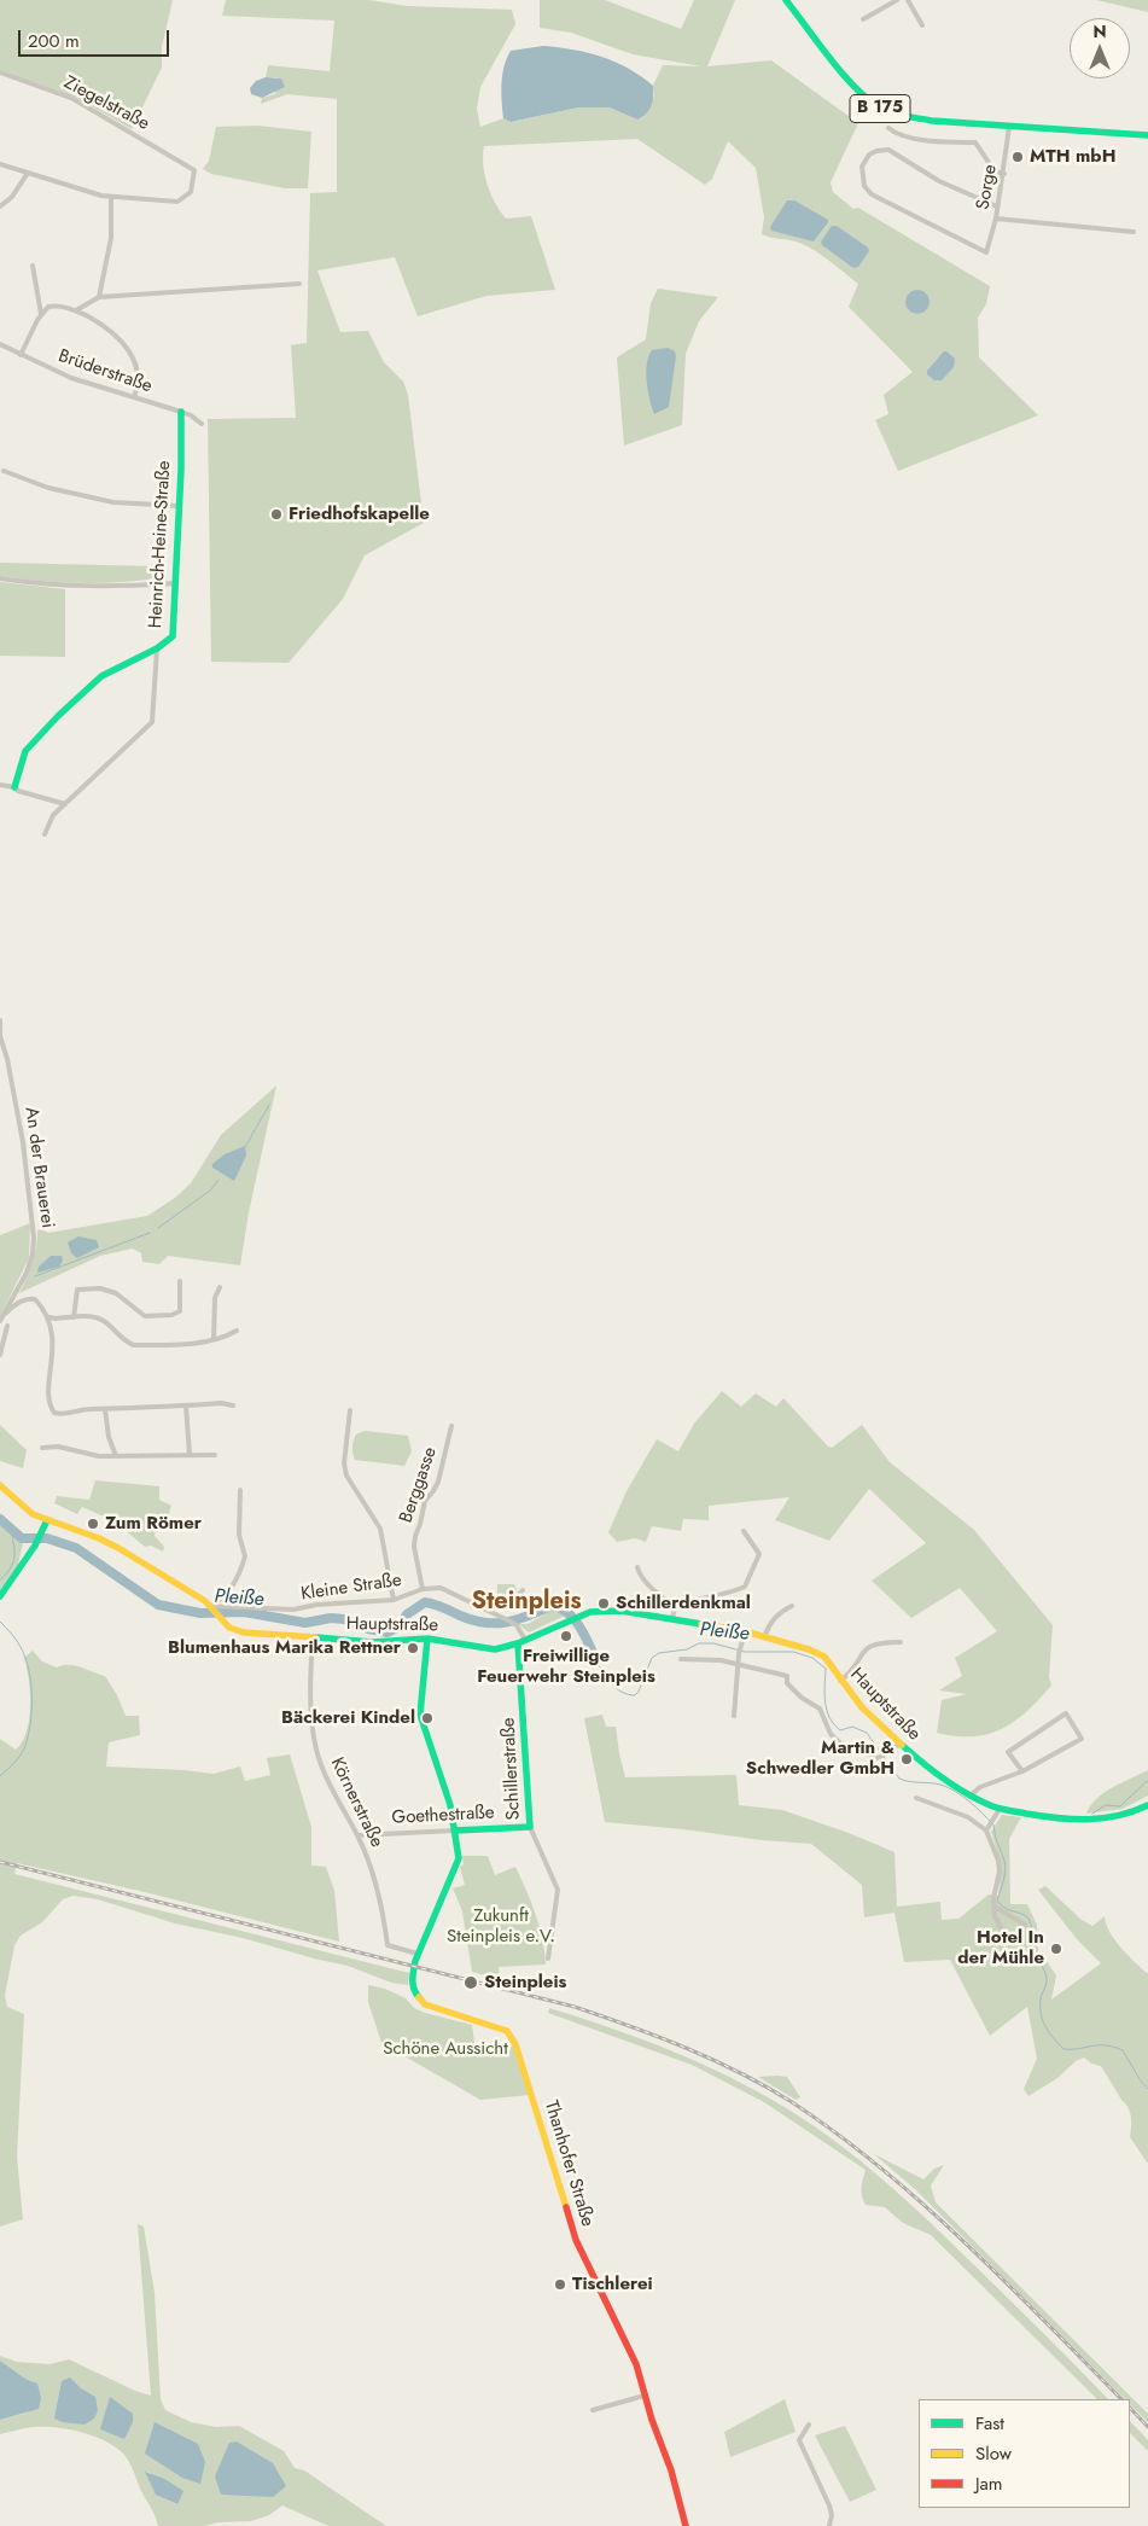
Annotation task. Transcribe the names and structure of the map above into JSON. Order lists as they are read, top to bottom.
{
  "streets": {
    "street": [
      "Ziegelstraße",
      "B 175",
      "Sorge",
      "Brüderstraße",
      "Heinrich-Heine-Straße",
      "An der Brauerei",
      "Berggasse",
      "Kleine Straße",
      "Hauptstraße",
      "Schillerstraße",
      "Körnerstraße",
      "Goethestraße",
      "Thanhofer Straße"
    ]
  },
  "crossings": [
    ["B 175", "Sorge"],
    ["Brüderstraße", "Heinrich-Heine-Straße"],
    ["Berggasse", "Kleine Straße"],
    ["Kleine Straße", "Hauptstraße"],
    ["Hauptstraße", "Schillerstraße"],
    ["Hauptstraße", "Körnerstraße"],
    ["Schillerstraße", "Goethestraße"],
    ["Körnerstraße", "Goethestraße"],
    ["Körnerstraße", "Thanhofer Straße"]
  ],
  "districts": ["Steinpleis"],
  "water": ["Pleiße"],
  "parks": ["Zukunft Steinpleis e.V.", "Schöne Aussicht"],
  "places": [
    "MTH mbH",
    "Friedhofskapelle",
    "Zum Römer",
    "Schillerdenkmal",
    "Freiwillige Feuerwehr Steinpleis",
    "Blumenhaus Marika Rettner",
    "Bäckerei Kindel",
    "Martin & Schwedler GmbH",
    "Hotel In der Mühle",
    "Steinpleis",
    "Tischlerei"
  ],
  "legend": ["Fast", "Slow", "Jam"],
  "scale_bar": "200 m",
  "north": "top"
}
